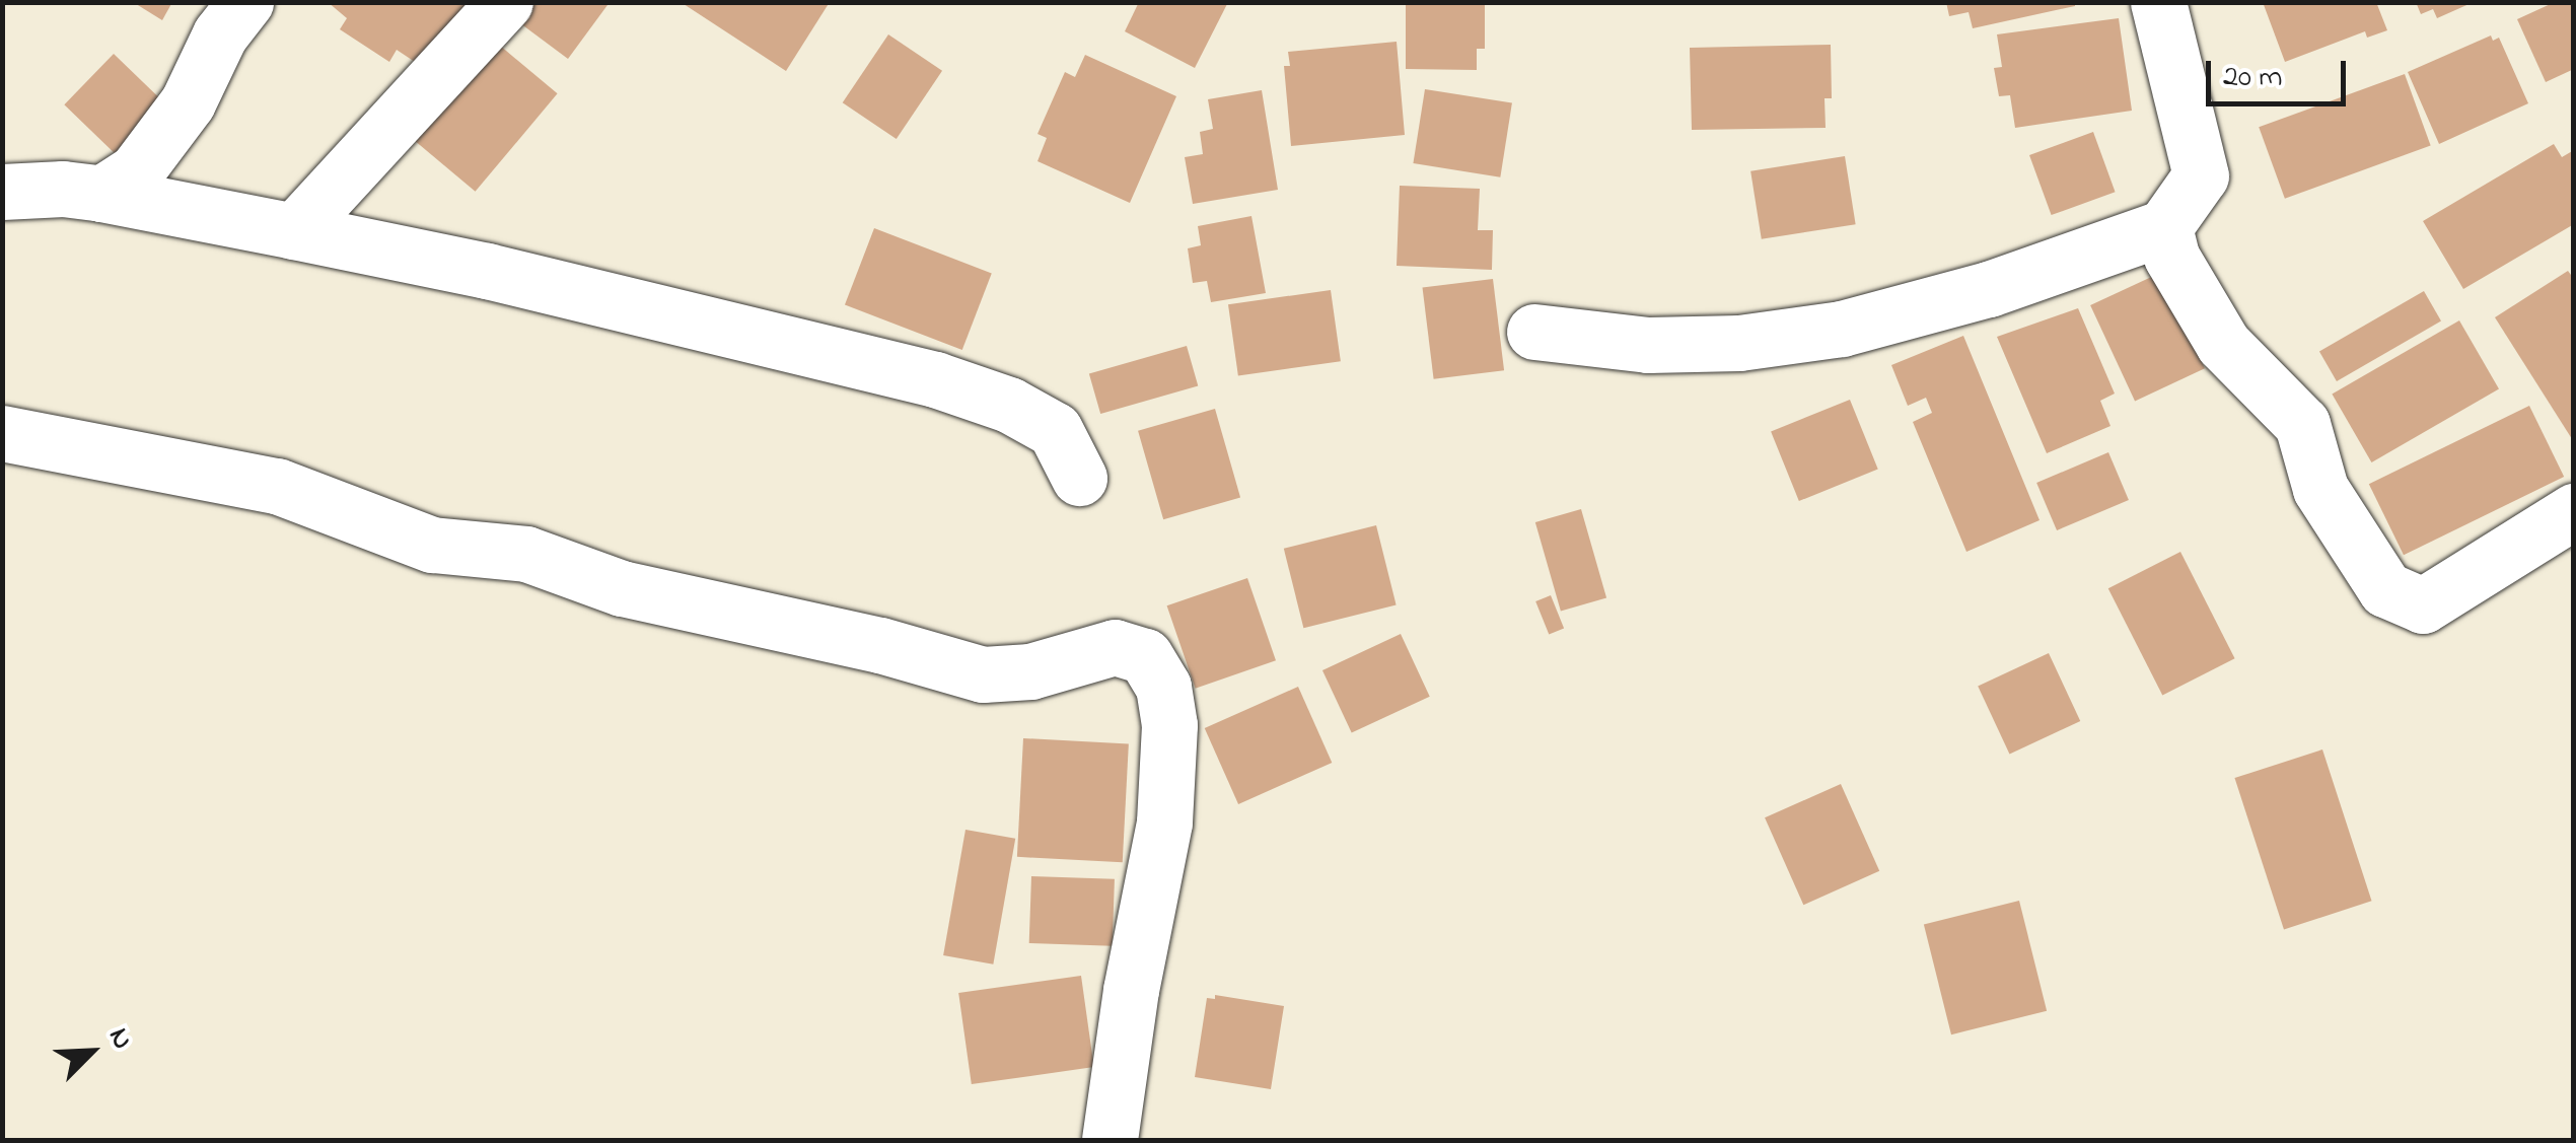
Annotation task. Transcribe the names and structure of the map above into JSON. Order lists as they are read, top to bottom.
{
  "scale_bar": "20 m",
  "north": "top right"
}
